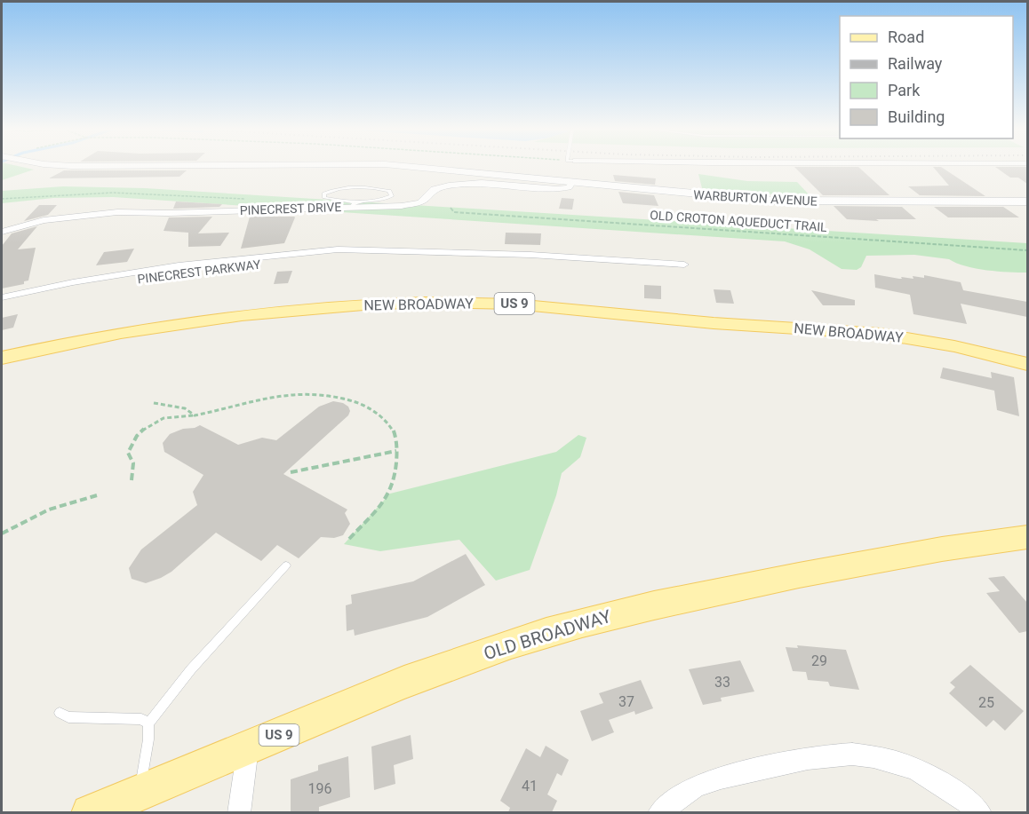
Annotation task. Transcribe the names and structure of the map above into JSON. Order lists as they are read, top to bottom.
{
  "streets": {
    "main road": ["US 9", "NEW BROADWAY", "OLD BROADWAY"],
    "street": ["WARBURTON AVENUE", "PINECREST DRIVE", "PINECREST PARKWAY"],
    "path": ["OLD CROTON AQUEDUCT TRAIL"]
  },
  "crossings": [
    ["WARBURTON AVENUE", "PINECREST DRIVE"]
  ],
  "house_numbers": [
    "29",
    "33",
    "37",
    "25",
    "41",
    "196"
  ],
  "legend": [
    "Road",
    "Railway",
    "Park",
    "Building"
  ]
}
